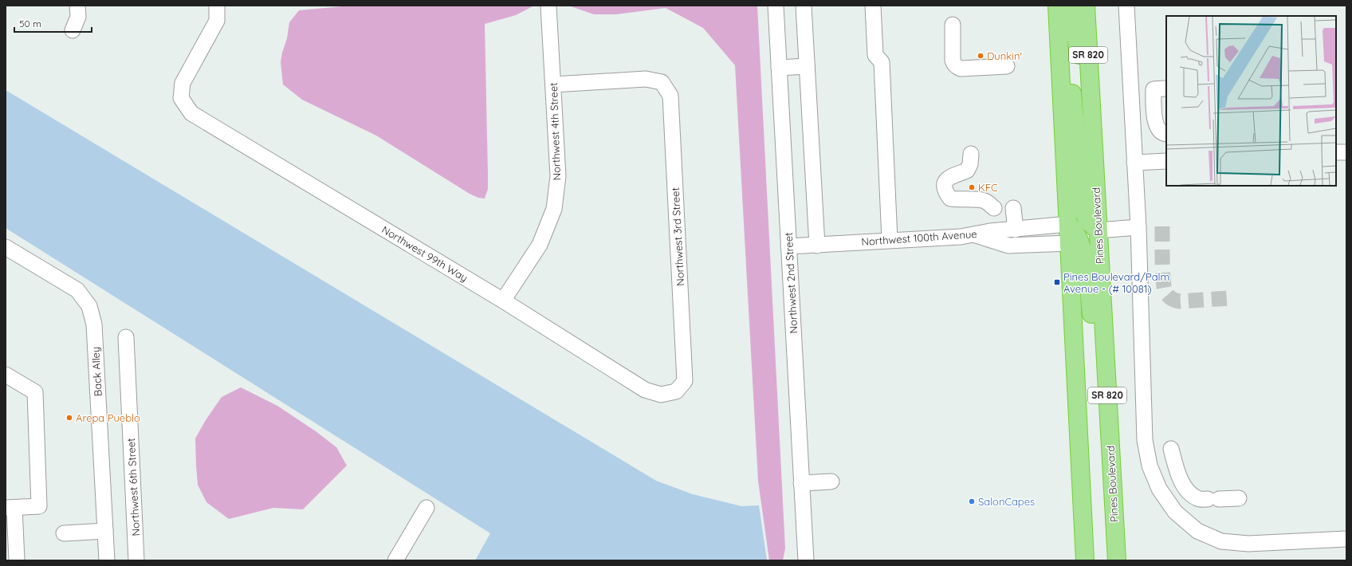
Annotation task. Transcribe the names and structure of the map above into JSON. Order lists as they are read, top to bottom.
{
  "streets": {
    "highway": ["SR 820", "Pines Boulevard"],
    "street": [
      "Northwest 4th Street",
      "Northwest 3rd Street",
      "Northwest 100th Avenue",
      "Northwest 99th Way",
      "Northwest 2nd Street",
      "Back Alley",
      "Northwest 6th Street"
    ]
  },
  "crossings": [
    ["SR 820", "Northwest 100th Avenue"],
    ["Northwest 4th Street", "Northwest 3rd Street"],
    ["Northwest 4th Street", "Northwest 99th Way"],
    ["Northwest 3rd Street", "Northwest 99th Way"],
    ["Northwest 100th Avenue", "Northwest 2nd Street"]
  ],
  "places": {
    "other": [
      "Dunkin'",
      "KFC",
      "Arepa Pueblo",
      "SalonCapes"
    ],
    "transit": ["Pines Boulevard/Palm Avenue - (# 10081)"]
  },
  "scale_bar": "50 m"
}
